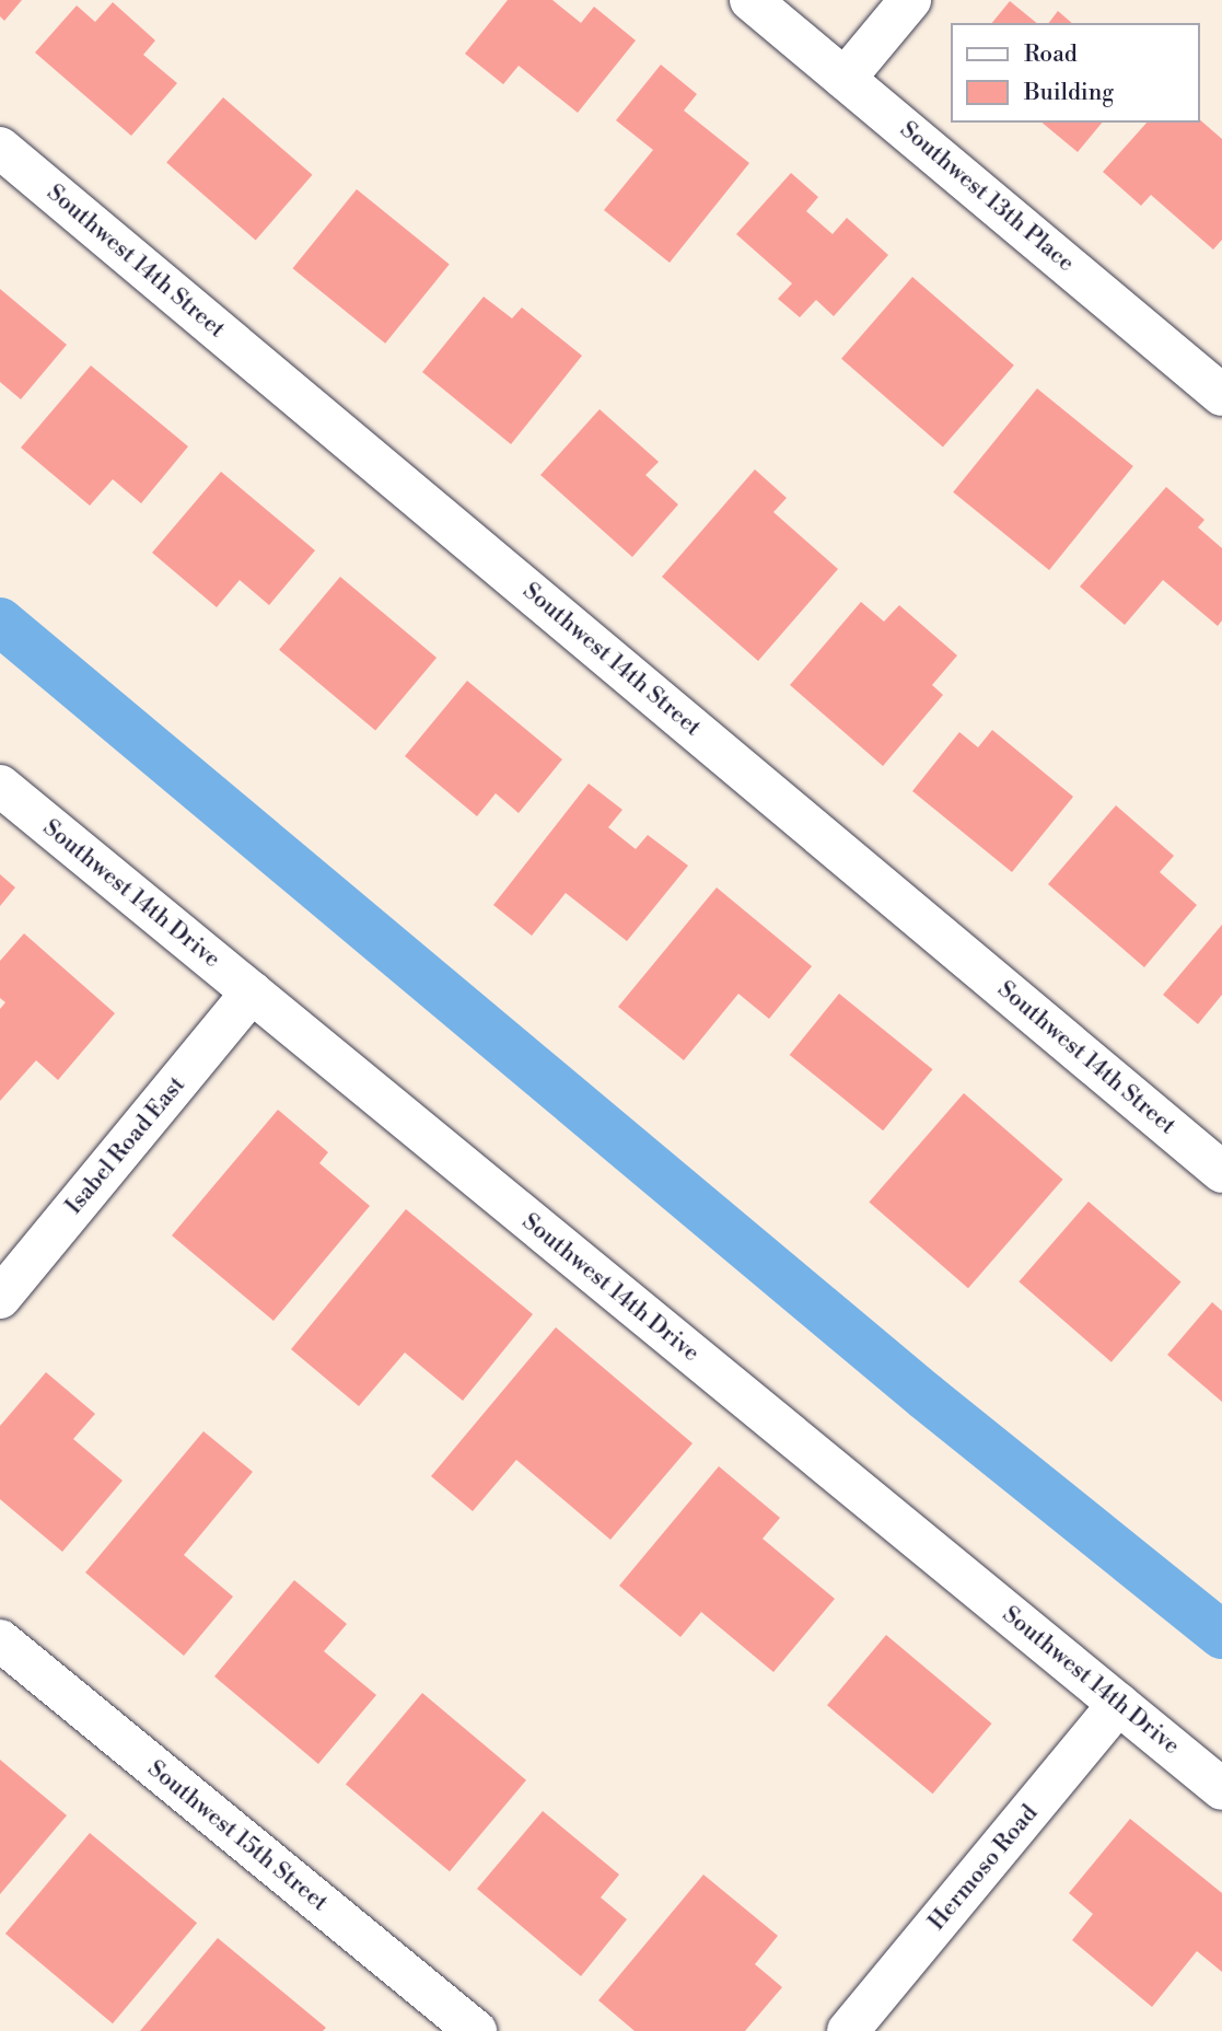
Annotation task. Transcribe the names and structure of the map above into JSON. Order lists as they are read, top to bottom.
{
  "streets": {
    "street": [
      "Southwest 13th Place",
      "Southwest 14th Street",
      "Southwest 14th Drive",
      "Isabel Road East",
      "Southwest 15th Street",
      "Hermoso Road"
    ]
  },
  "crossings": [
    ["Southwest 14th Drive", "Isabel Road East"],
    ["Southwest 14th Drive", "Hermoso Road"]
  ],
  "legend": ["Road", "Building"]
}
